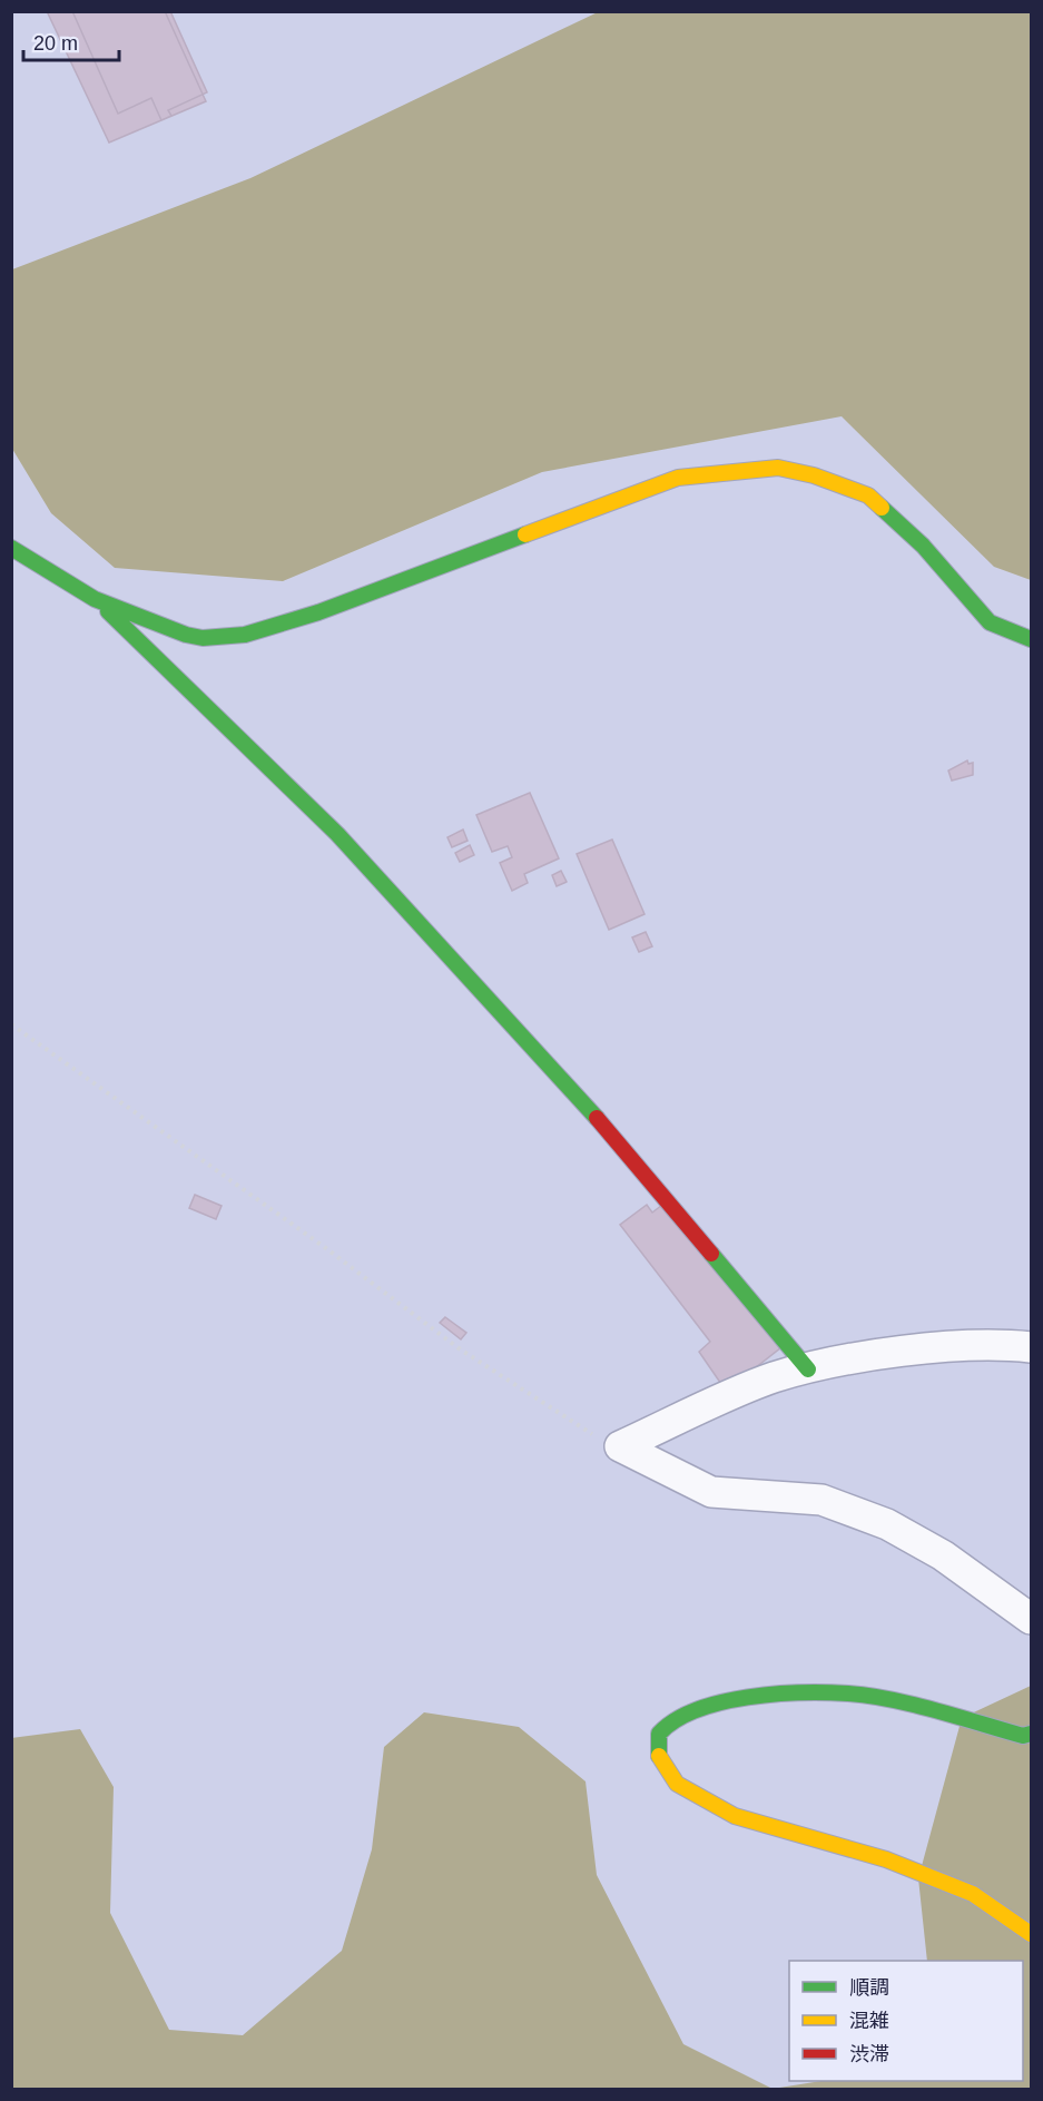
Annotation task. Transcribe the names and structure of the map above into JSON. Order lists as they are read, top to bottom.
{
  "legend": ["順調", "混雑", "渋滞"],
  "scale_bar": "20 m"
}
